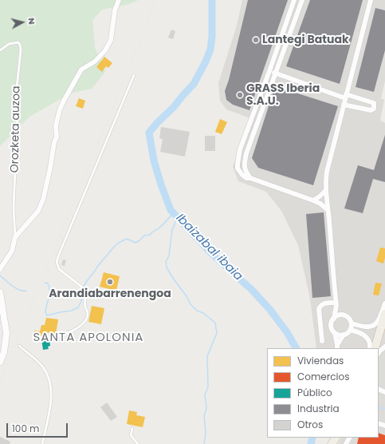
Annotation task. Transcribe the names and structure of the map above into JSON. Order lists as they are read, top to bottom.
{
  "streets": {
    "lane": ["Orozketa auzoa"]
  },
  "districts": ["SANTA APOLONIA"],
  "water": ["Ibaizabal ibaia"],
  "places": ["Lantegi Batuak", "GRASS Iberia S.A.U.", "Arandiabarrenengoa"],
  "legend": [
    "Viviendas",
    "Comercios",
    "Público",
    "Industria",
    "Otros"
  ],
  "scale_bar": "100 m",
  "north": "right"
}
